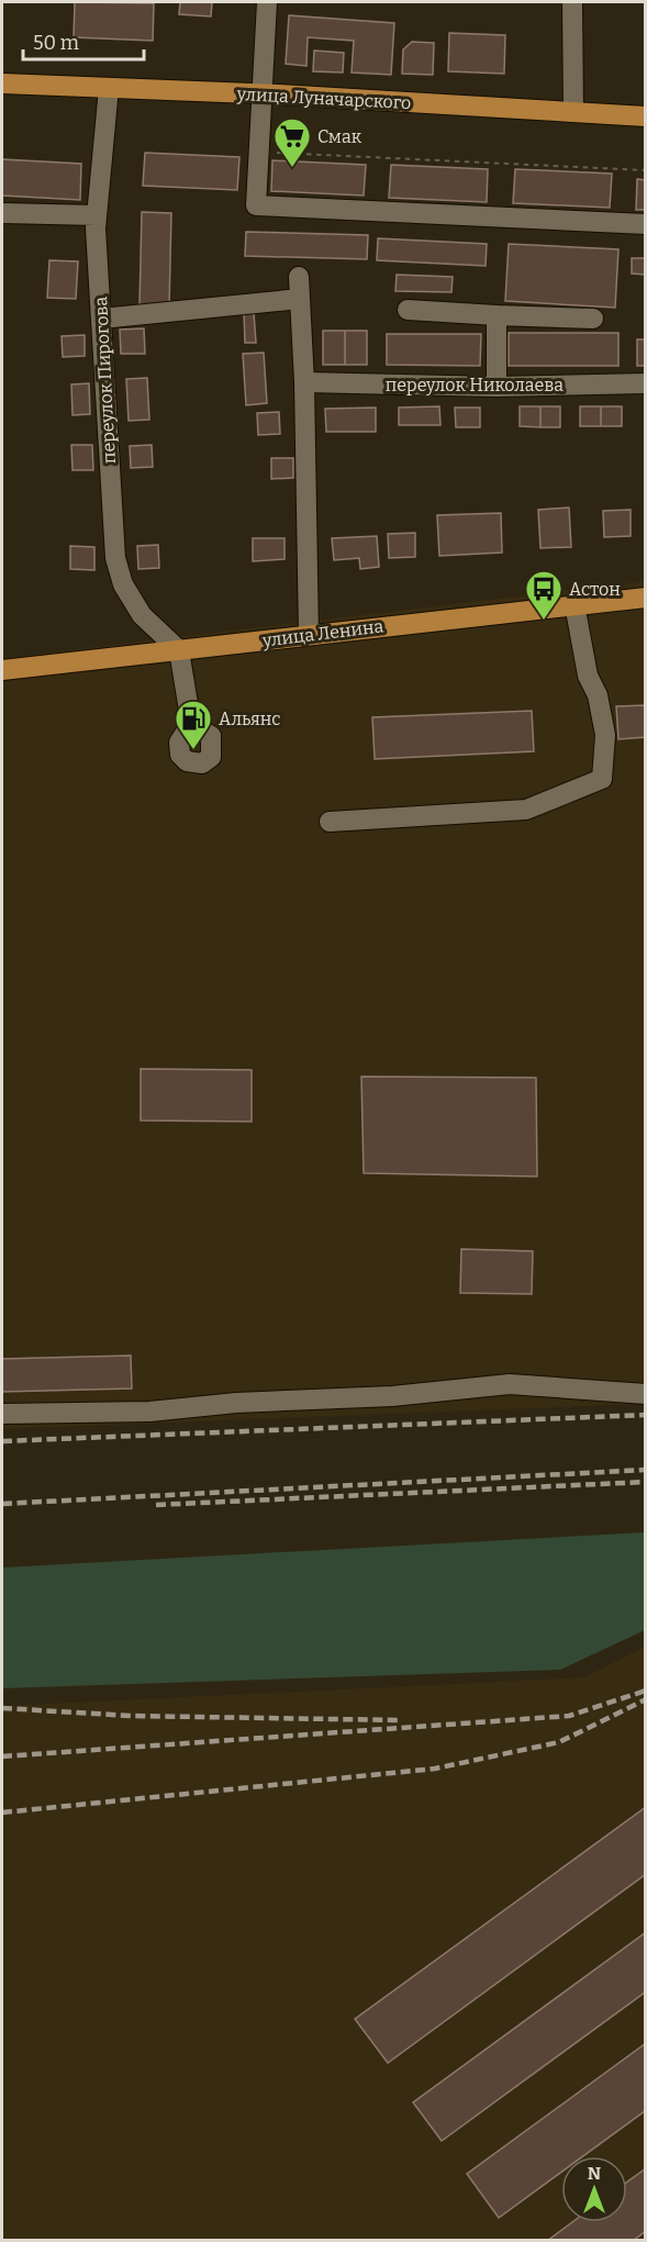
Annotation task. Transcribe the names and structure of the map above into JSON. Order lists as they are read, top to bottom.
{
  "streets": {
    "main road": ["улица Луначарского", "улица Ленина"],
    "street": ["переулок Пирогова", "переулок Николаева"]
  },
  "crossings": [
    ["улица Луначарского", "переулок Пирогова"],
    ["переулок Пирогова", "улица Ленина"]
  ],
  "places": {
    "supermarket": ["Смак"],
    "bus stop": ["Астон"],
    "fuel station": ["Альянс"]
  },
  "scale_bar": "50 m",
  "north": "top"
}
